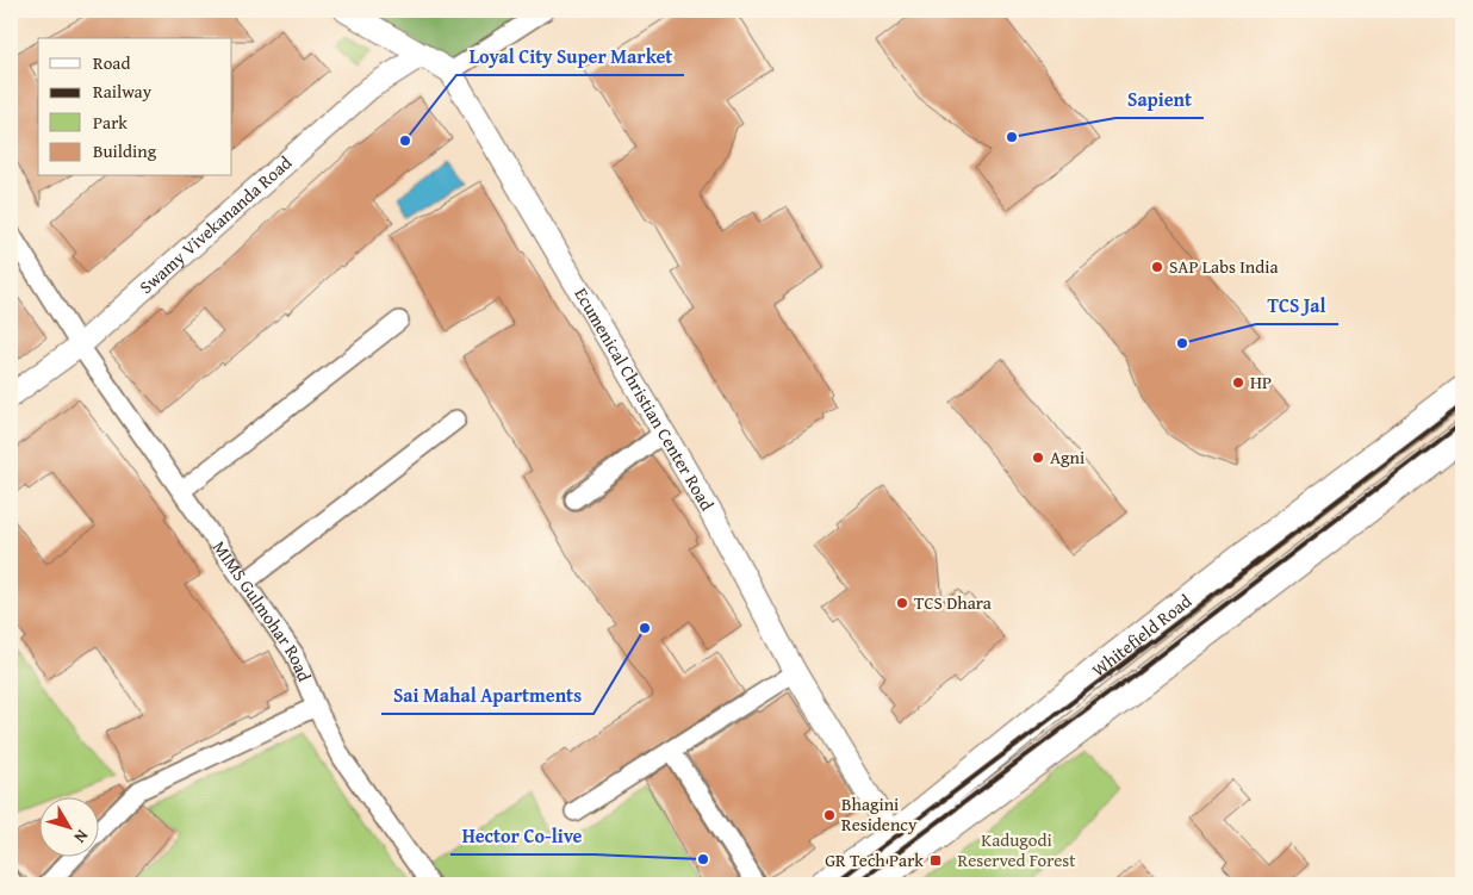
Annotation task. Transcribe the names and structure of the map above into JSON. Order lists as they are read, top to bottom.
{
  "streets": {
    "main road": ["Whitefield Road"],
    "street": ["Swamy Vivekananda Road", "Ecumenical Christian Center Road", "MIMS Gulmohar Road"]
  },
  "crossings": [
    ["Swamy Vivekananda Road", "Ecumenical Christian Center Road"],
    ["Swamy Vivekananda Road", "MIMS Gulmohar Road"],
    ["Ecumenical Christian Center Road", "Whitefield Road"]
  ],
  "parks": ["Kadugodi Reserved Forest"],
  "places": {
    "other": [
      "Sapient",
      "Loyal City Super Market",
      "SAP Labs India",
      "TCS Jal",
      "HP",
      "Agni",
      "TCS Dhara",
      "Sai Mahal Apartments",
      "Bhagini Residency",
      "Hector Co-live"
    ],
    "transit": ["GR Tech Park"]
  },
  "legend": [
    "Road",
    "Railway",
    "Park",
    "Building"
  ],
  "north": "bottom right"
}
